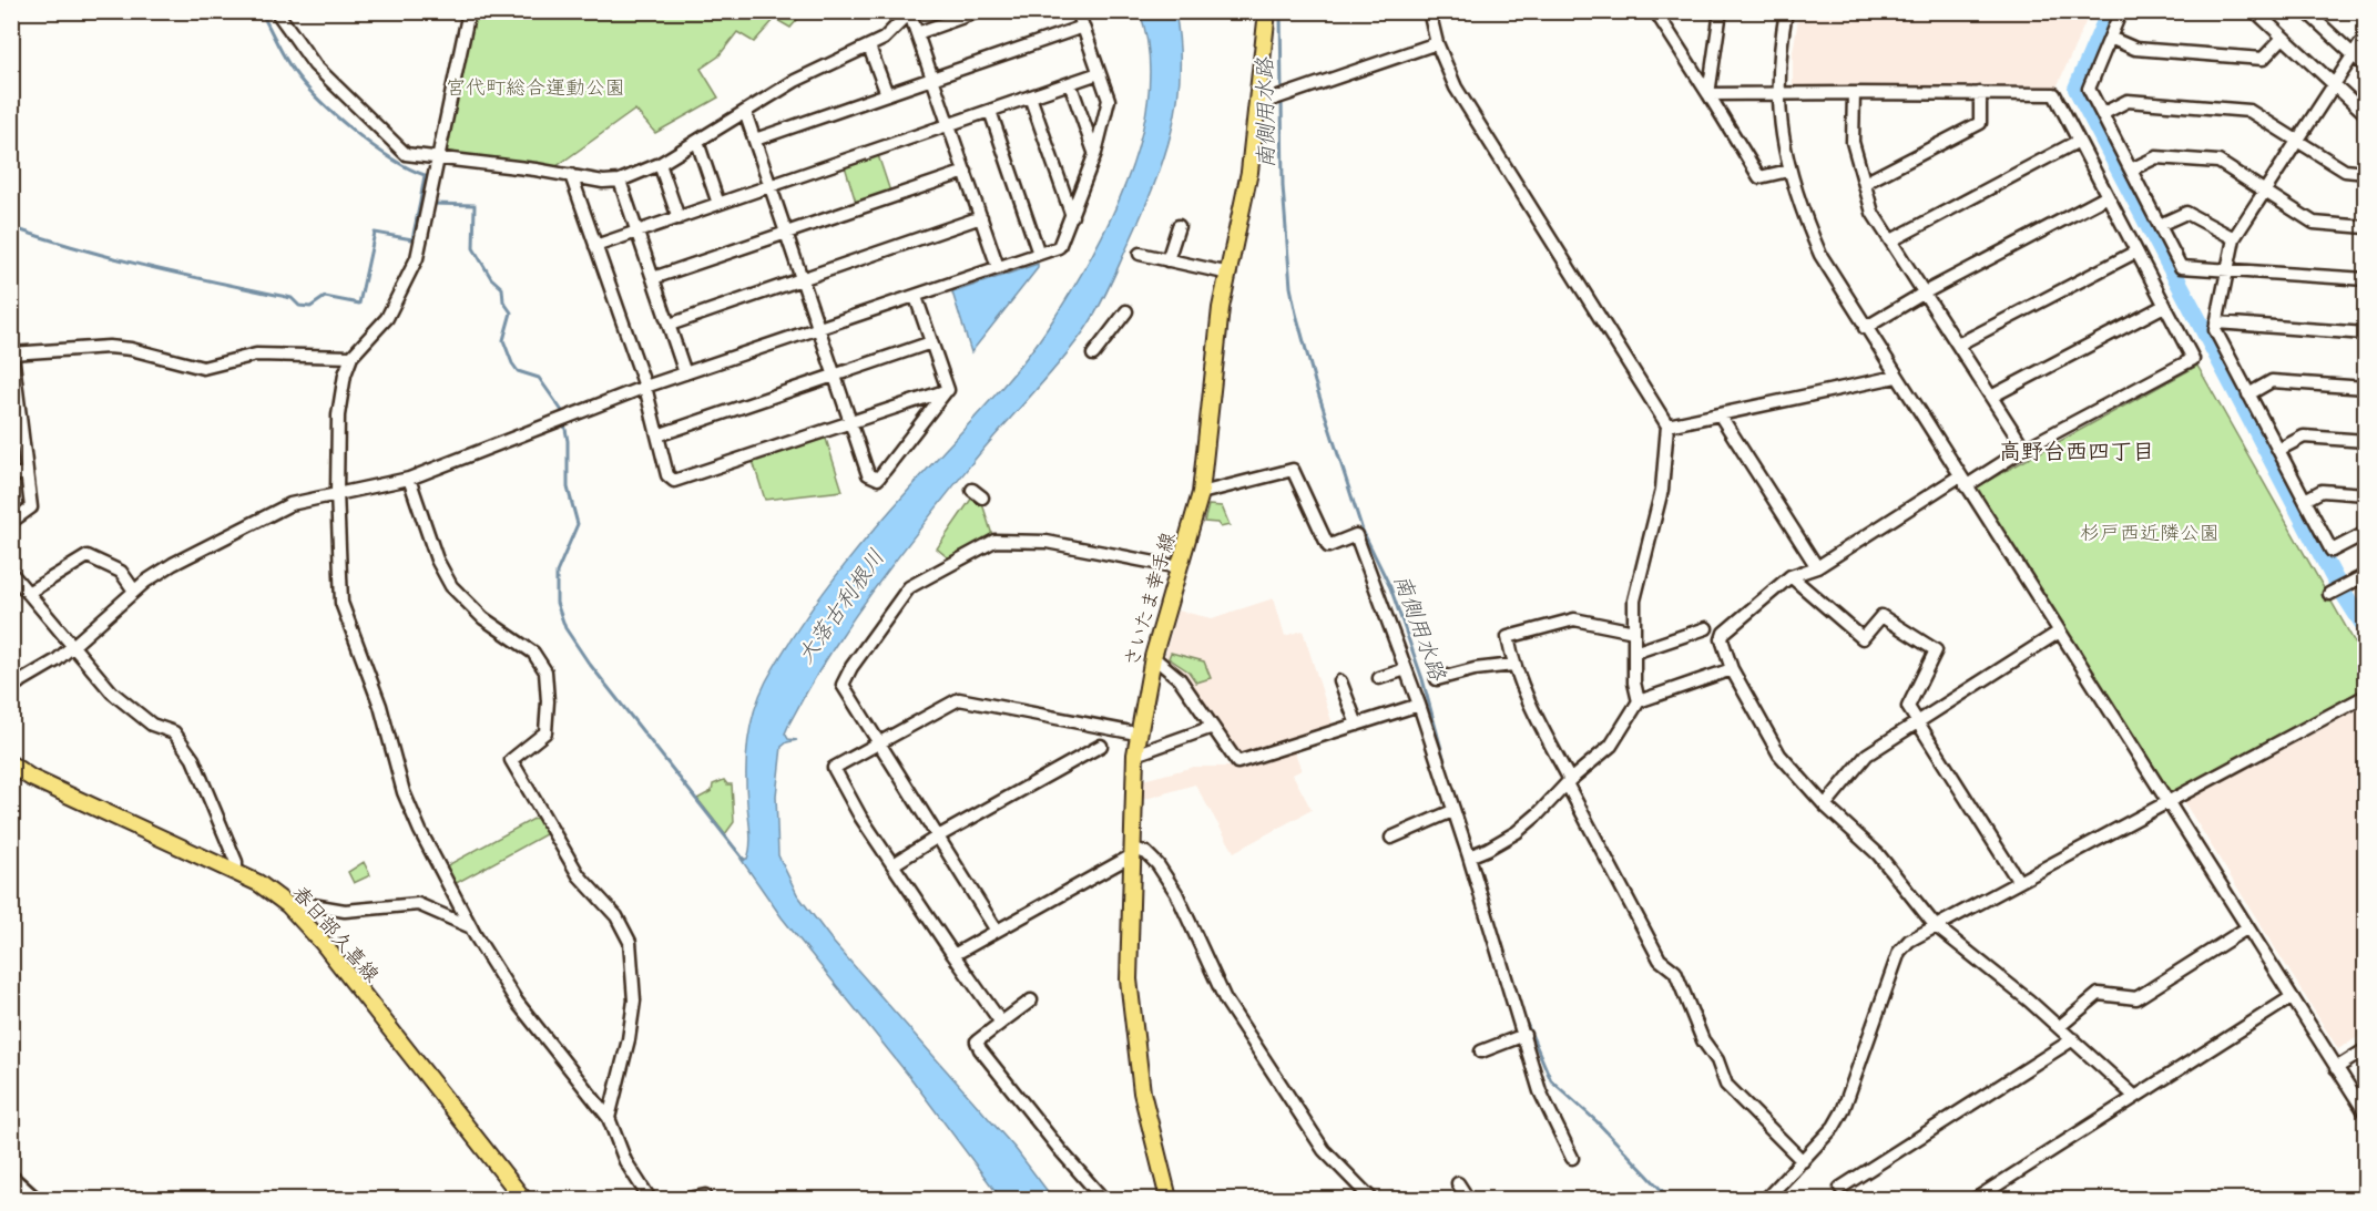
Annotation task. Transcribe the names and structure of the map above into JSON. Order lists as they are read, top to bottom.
{
  "streets": {
    "main road": ["さいたま幸手線", "春日部久喜線"]
  },
  "districts": ["高野台西四丁目"],
  "water": ["南側用水路", "大落古利根川"],
  "parks": ["宮代町総合運動公園", "杉戸西近隣公園"]
}
